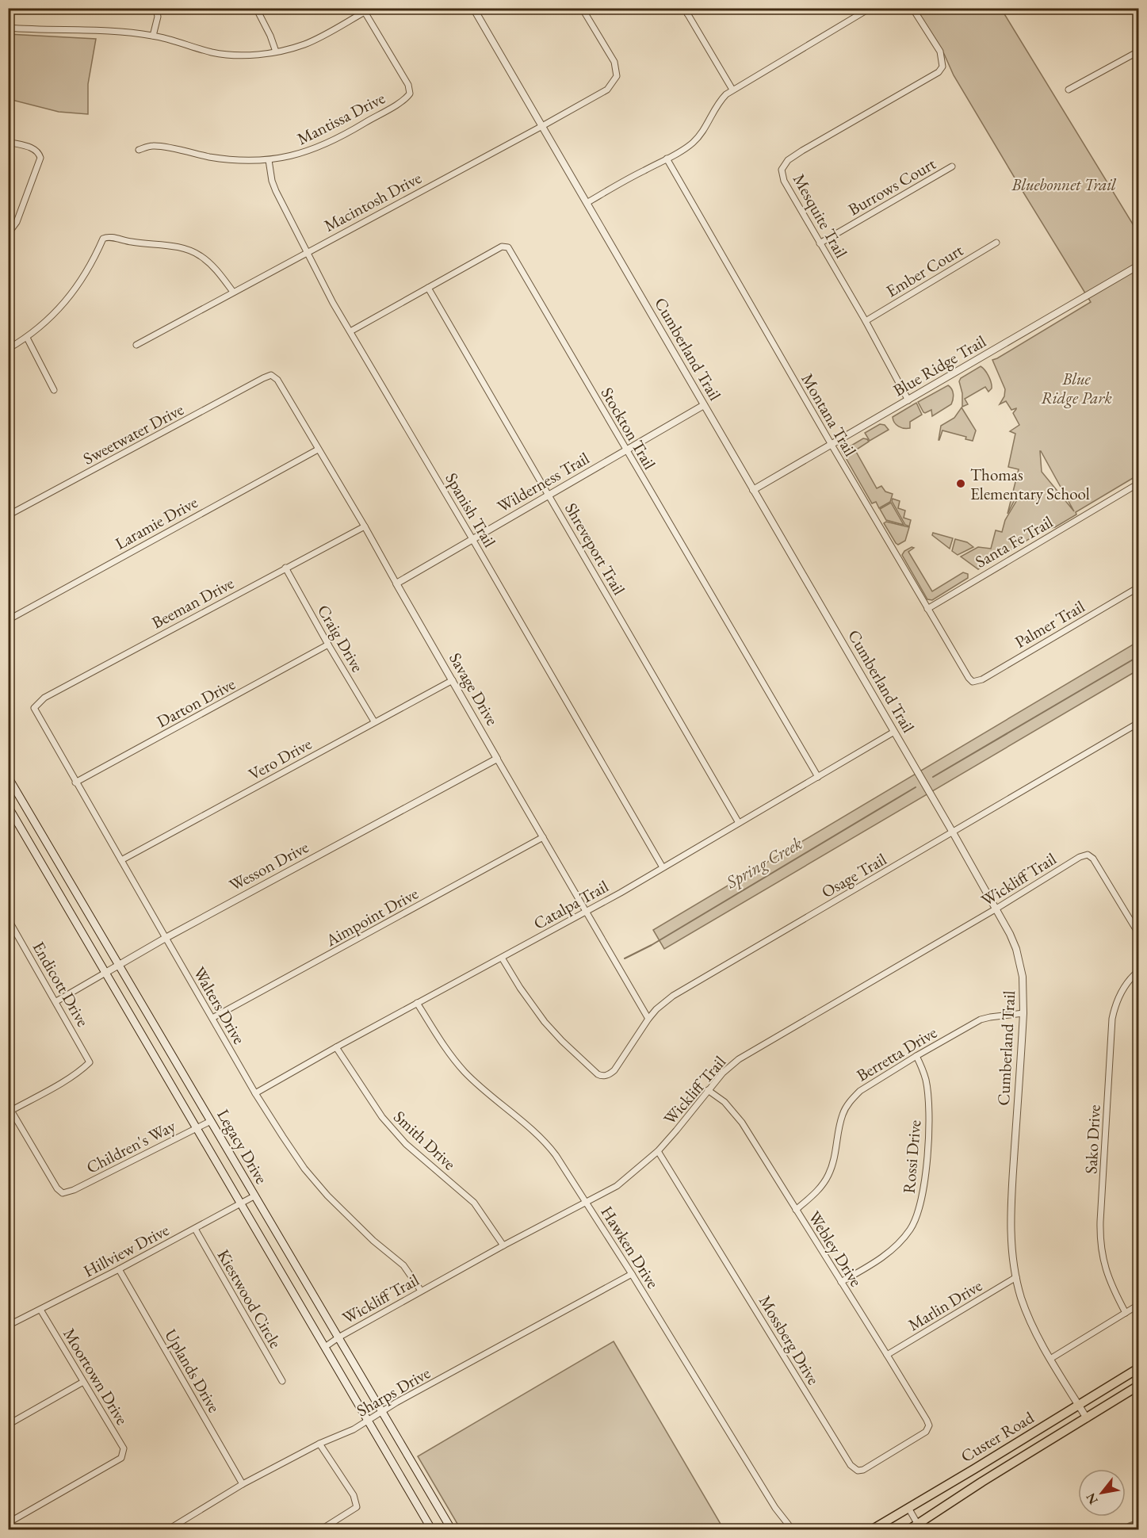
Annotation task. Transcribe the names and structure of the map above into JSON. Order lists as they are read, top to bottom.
{
  "streets": {
    "main road": ["Legacy Drive", "Custer Road"],
    "street": [
      "Mantissa Drive",
      "Burrows Court",
      "Macintosh Drive",
      "Mesquite Trail",
      "Ember Court",
      "Cumberland Trail",
      "Blue Ridge Trail",
      "Montana Trail",
      "Stockton Trail",
      "Sweetwater Drive",
      "Wilderness Trail",
      "Spanish Trail",
      "Laramie Drive",
      "Santa Fe Trail",
      "Shreveport Trail",
      "Beeman Drive",
      "Palmer Trail",
      "Craig Drive",
      "Savage Drive",
      "Darton Drive",
      "Vero Drive",
      "Wesson Drive",
      "Osage Trail",
      "Wickliff Trail",
      "Catalpa Trail",
      "Aimpoint Drive",
      "Endicott Drive",
      "Walters Drive",
      "Berretta Drive",
      "Sako Drive",
      "Smith Drive",
      "Children's Way",
      "Rossi Drive",
      "Hawken Drive",
      "Webley Drive",
      "Hillview Drive",
      "Kiestwood Circle",
      "Marlin Drive",
      "Mossberg Drive",
      "Uplands Drive",
      "Moortown Drive",
      "Sharps Drive"
    ]
  },
  "crossings": [
    ["Mantissa Drive", "Spanish Trail"],
    ["Burrows Court", "Mesquite Trail"],
    ["Macintosh Drive", "Cumberland Trail"],
    ["Macintosh Drive", "Spanish Trail"],
    ["Mesquite Trail", "Ember Court"],
    ["Mesquite Trail", "Blue Ridge Trail"],
    ["Cumberland Trail", "Blue Ridge Trail"],
    ["Cumberland Trail", "Wilderness Trail"],
    ["Cumberland Trail", "Osage Trail"],
    ["Cumberland Trail", "Wickliff Trail"],
    ["Cumberland Trail", "Catalpa Trail"],
    ["Cumberland Trail", "Berretta Drive"],
    ["Cumberland Trail", "Marlin Drive"],
    ["Cumberland Trail", "Custer Road"],
    ["Blue Ridge Trail", "Montana Trail"],
    ["Montana Trail", "Santa Fe Trail"],
    ["Montana Trail", "Palmer Trail"],
    ["Stockton Trail", "Wilderness Trail"],
    ["Stockton Trail", "Spanish Trail"],
    ["Stockton Trail", "Shreveport Trail"],
    ["Stockton Trail", "Catalpa Trail"],
    ["Sweetwater Drive", "Savage Drive"],
    ["Wilderness Trail", "Spanish Trail"],
    ["Wilderness Trail", "Shreveport Trail"],
    ["Wilderness Trail", "Savage Drive"],
    ["Spanish Trail", "Catalpa Trail"],
    ["Laramie Drive", "Savage Drive"],
    ["Shreveport Trail", "Catalpa Trail"],
    ["Beeman Drive", "Craig Drive"],
    ["Beeman Drive", "Savage Drive"],
    ["Beeman Drive", "Walters Drive"],
    ["Craig Drive", "Darton Drive"],
    ["Craig Drive", "Vero Drive"],
    ["Savage Drive", "Vero Drive"],
    ["Savage Drive", "Wesson Drive"],
    ["Savage Drive", "Osage Trail"],
    ["Savage Drive", "Catalpa Trail"],
    ["Savage Drive", "Aimpoint Drive"],
    ["Darton Drive", "Walters Drive"],
    ["Vero Drive", "Walters Drive"],
    ["Wesson Drive", "Endicott Drive"],
    ["Wesson Drive", "Walters Drive"],
    ["Wesson Drive", "Legacy Drive"],
    ["Osage Trail", "Catalpa Trail"],
    ["Wickliff Trail", "Walters Drive"],
    ["Wickliff Trail", "Smith Drive"],
    ["Wickliff Trail", "Legacy Drive"],
    ["Wickliff Trail", "Hawken Drive"],
    ["Wickliff Trail", "Webley Drive"],
    ["Wickliff Trail", "Mossberg Drive"],
    ["Catalpa Trail", "Walters Drive"],
    ["Catalpa Trail", "Smith Drive"],
    ["Catalpa Trail", "Hawken Drive"],
    ["Aimpoint Drive", "Walters Drive"],
    ["Endicott Drive", "Children's Way"],
    ["Berretta Drive", "Rossi Drive"],
    ["Berretta Drive", "Webley Drive"],
    ["Children's Way", "Legacy Drive"],
    ["Legacy Drive", "Hillview Drive"],
    ["Legacy Drive", "Sharps Drive"],
    ["Rossi Drive", "Webley Drive"],
    ["Hawken Drive", "Sharps Drive"],
    ["Webley Drive", "Marlin Drive"],
    ["Webley Drive", "Mossberg Drive"],
    ["Hillview Drive", "Kiestwood Circle"],
    ["Hillview Drive", "Uplands Drive"],
    ["Hillview Drive", "Moortown Drive"],
    ["Uplands Drive", "Sharps Drive"]
  ],
  "water": ["Spring Creek"],
  "parks": ["Bluebonnet Trail", "Blue Ridge Park"],
  "places": ["Thomas Elementary School"],
  "north": "bottom left"
}
